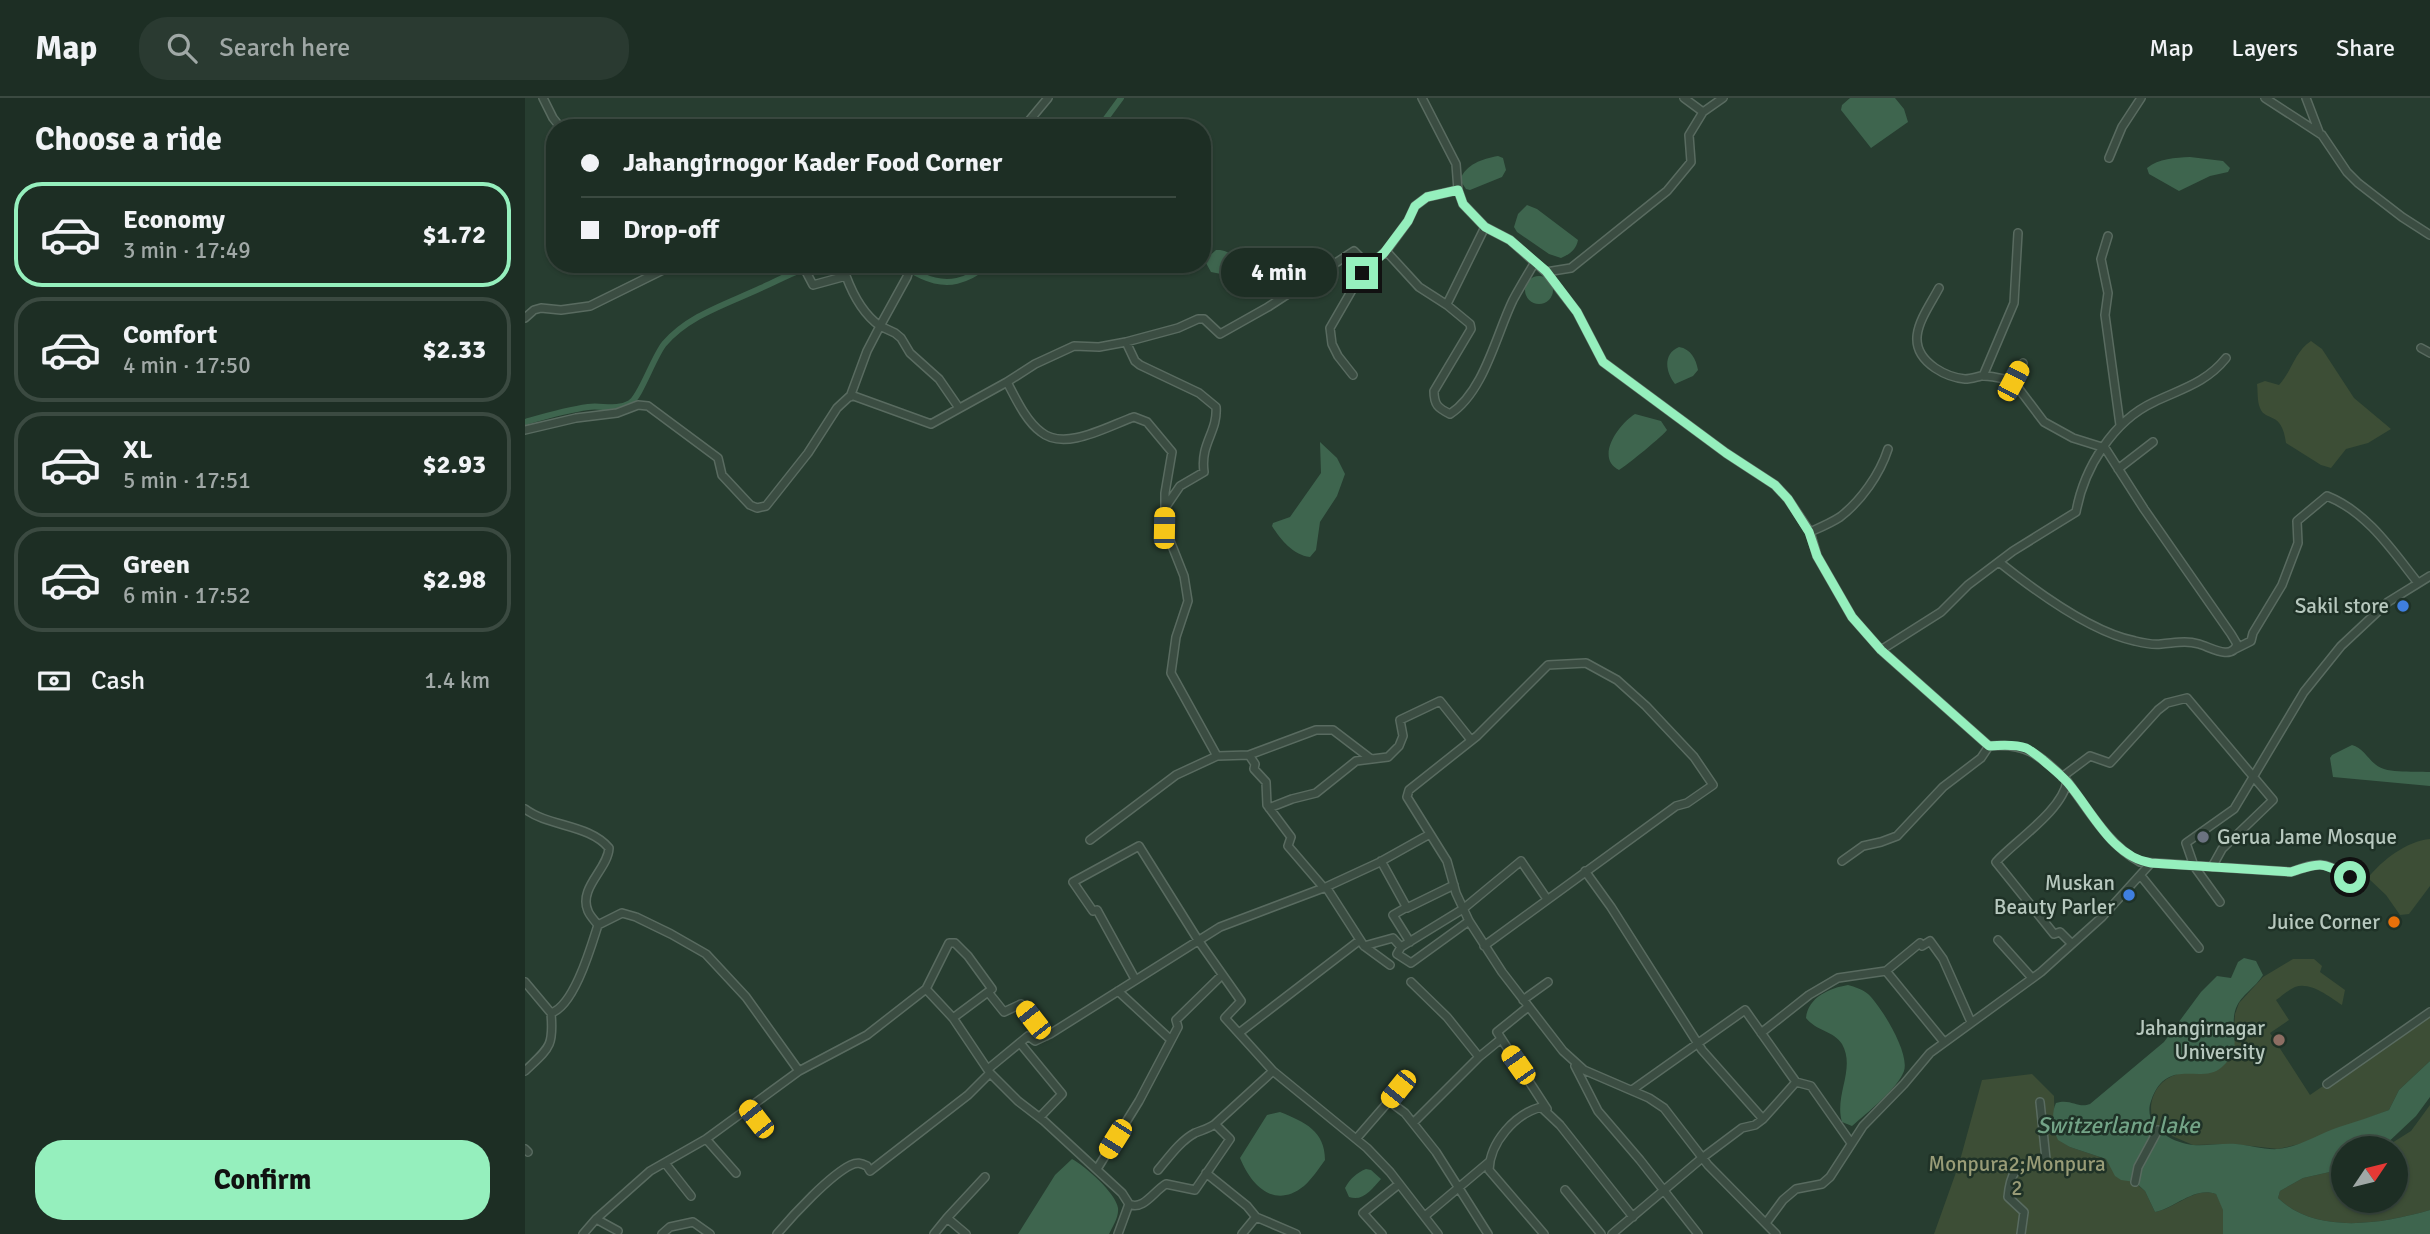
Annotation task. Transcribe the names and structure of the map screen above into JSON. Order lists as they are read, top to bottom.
{
  "water": ["Switzerland lake"],
  "parks": ["Monpura2;Monpura 2"],
  "places": [
    "Sakil store",
    "Gerua Jame Mosque",
    "Muskan Beauty Parler",
    "Juice Corner",
    "Jahangirnagar University"
  ],
  "north": "top right",
  "page": {
    "header": "Map",
    "search": "Search here",
    "nav": ["Map", "Layers", "Share"],
    "heading": "Choose a ride",
    "banner": ["Jahangirnogor Kader Food Corner", "Drop-off"],
    "list": [
      {
        "name": "Economy",
        "note": "3 min · 17:49",
        "value": "$1.72"
      },
      {
        "name": "Comfort",
        "note": "4 min · 17:50",
        "value": "$2.33"
      },
      {
        "name": "XL",
        "note": "5 min · 17:51",
        "value": "$2.93"
      },
      {
        "name": "Green",
        "note": "6 min · 17:52",
        "value": "$2.98"
      }
    ],
    "bubble": "4 min",
    "pay": ["Cash", "1.4 km"],
    "buttons": "Confirm"
  }
}
